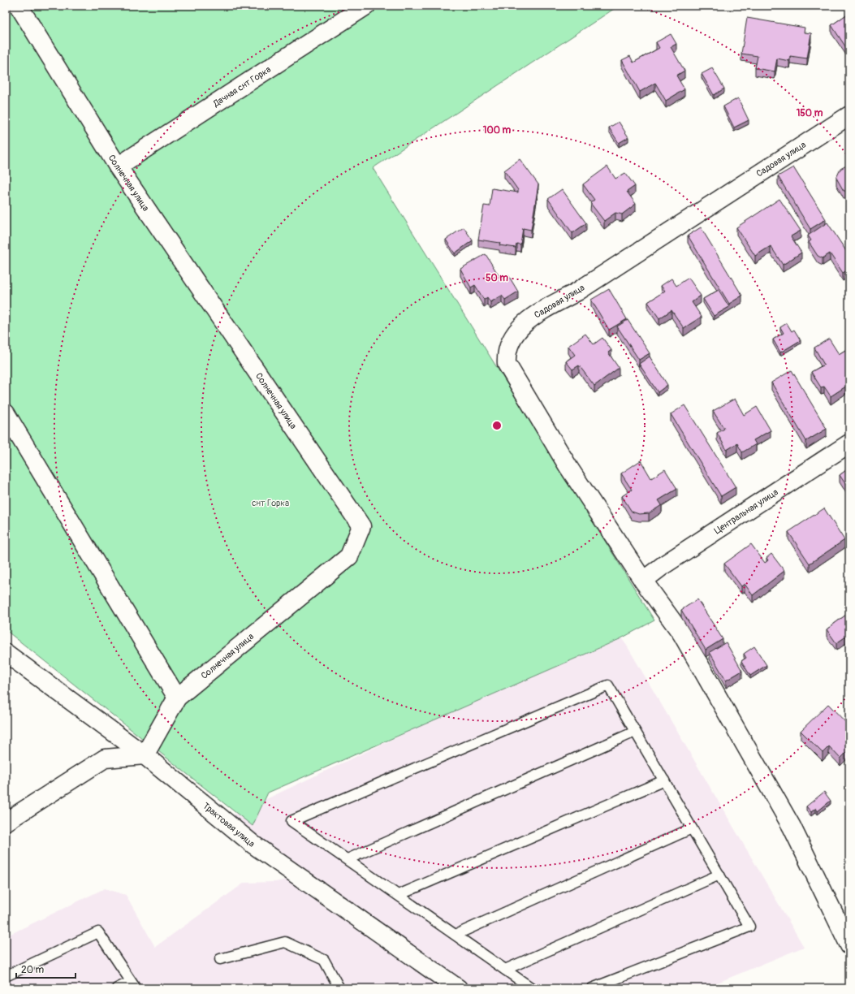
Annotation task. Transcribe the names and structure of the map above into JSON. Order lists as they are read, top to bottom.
{
  "streets": {
    "street": [
      "Дачная снт Горка",
      "Садовая улица",
      "Солнечная улица",
      "Центральная улица",
      "Трактовая улица"
    ]
  },
  "crossings": [
    ["Дачная снт Горка", "Солнечная улица"],
    ["Садовая улица", "Центральная улица"],
    ["Солнечная улица", "Трактовая улица"]
  ],
  "parks": ["снт Горка"],
  "scale_bar": "20 m",
  "rings": ["150 m", "100 m", "50 m"]
}
